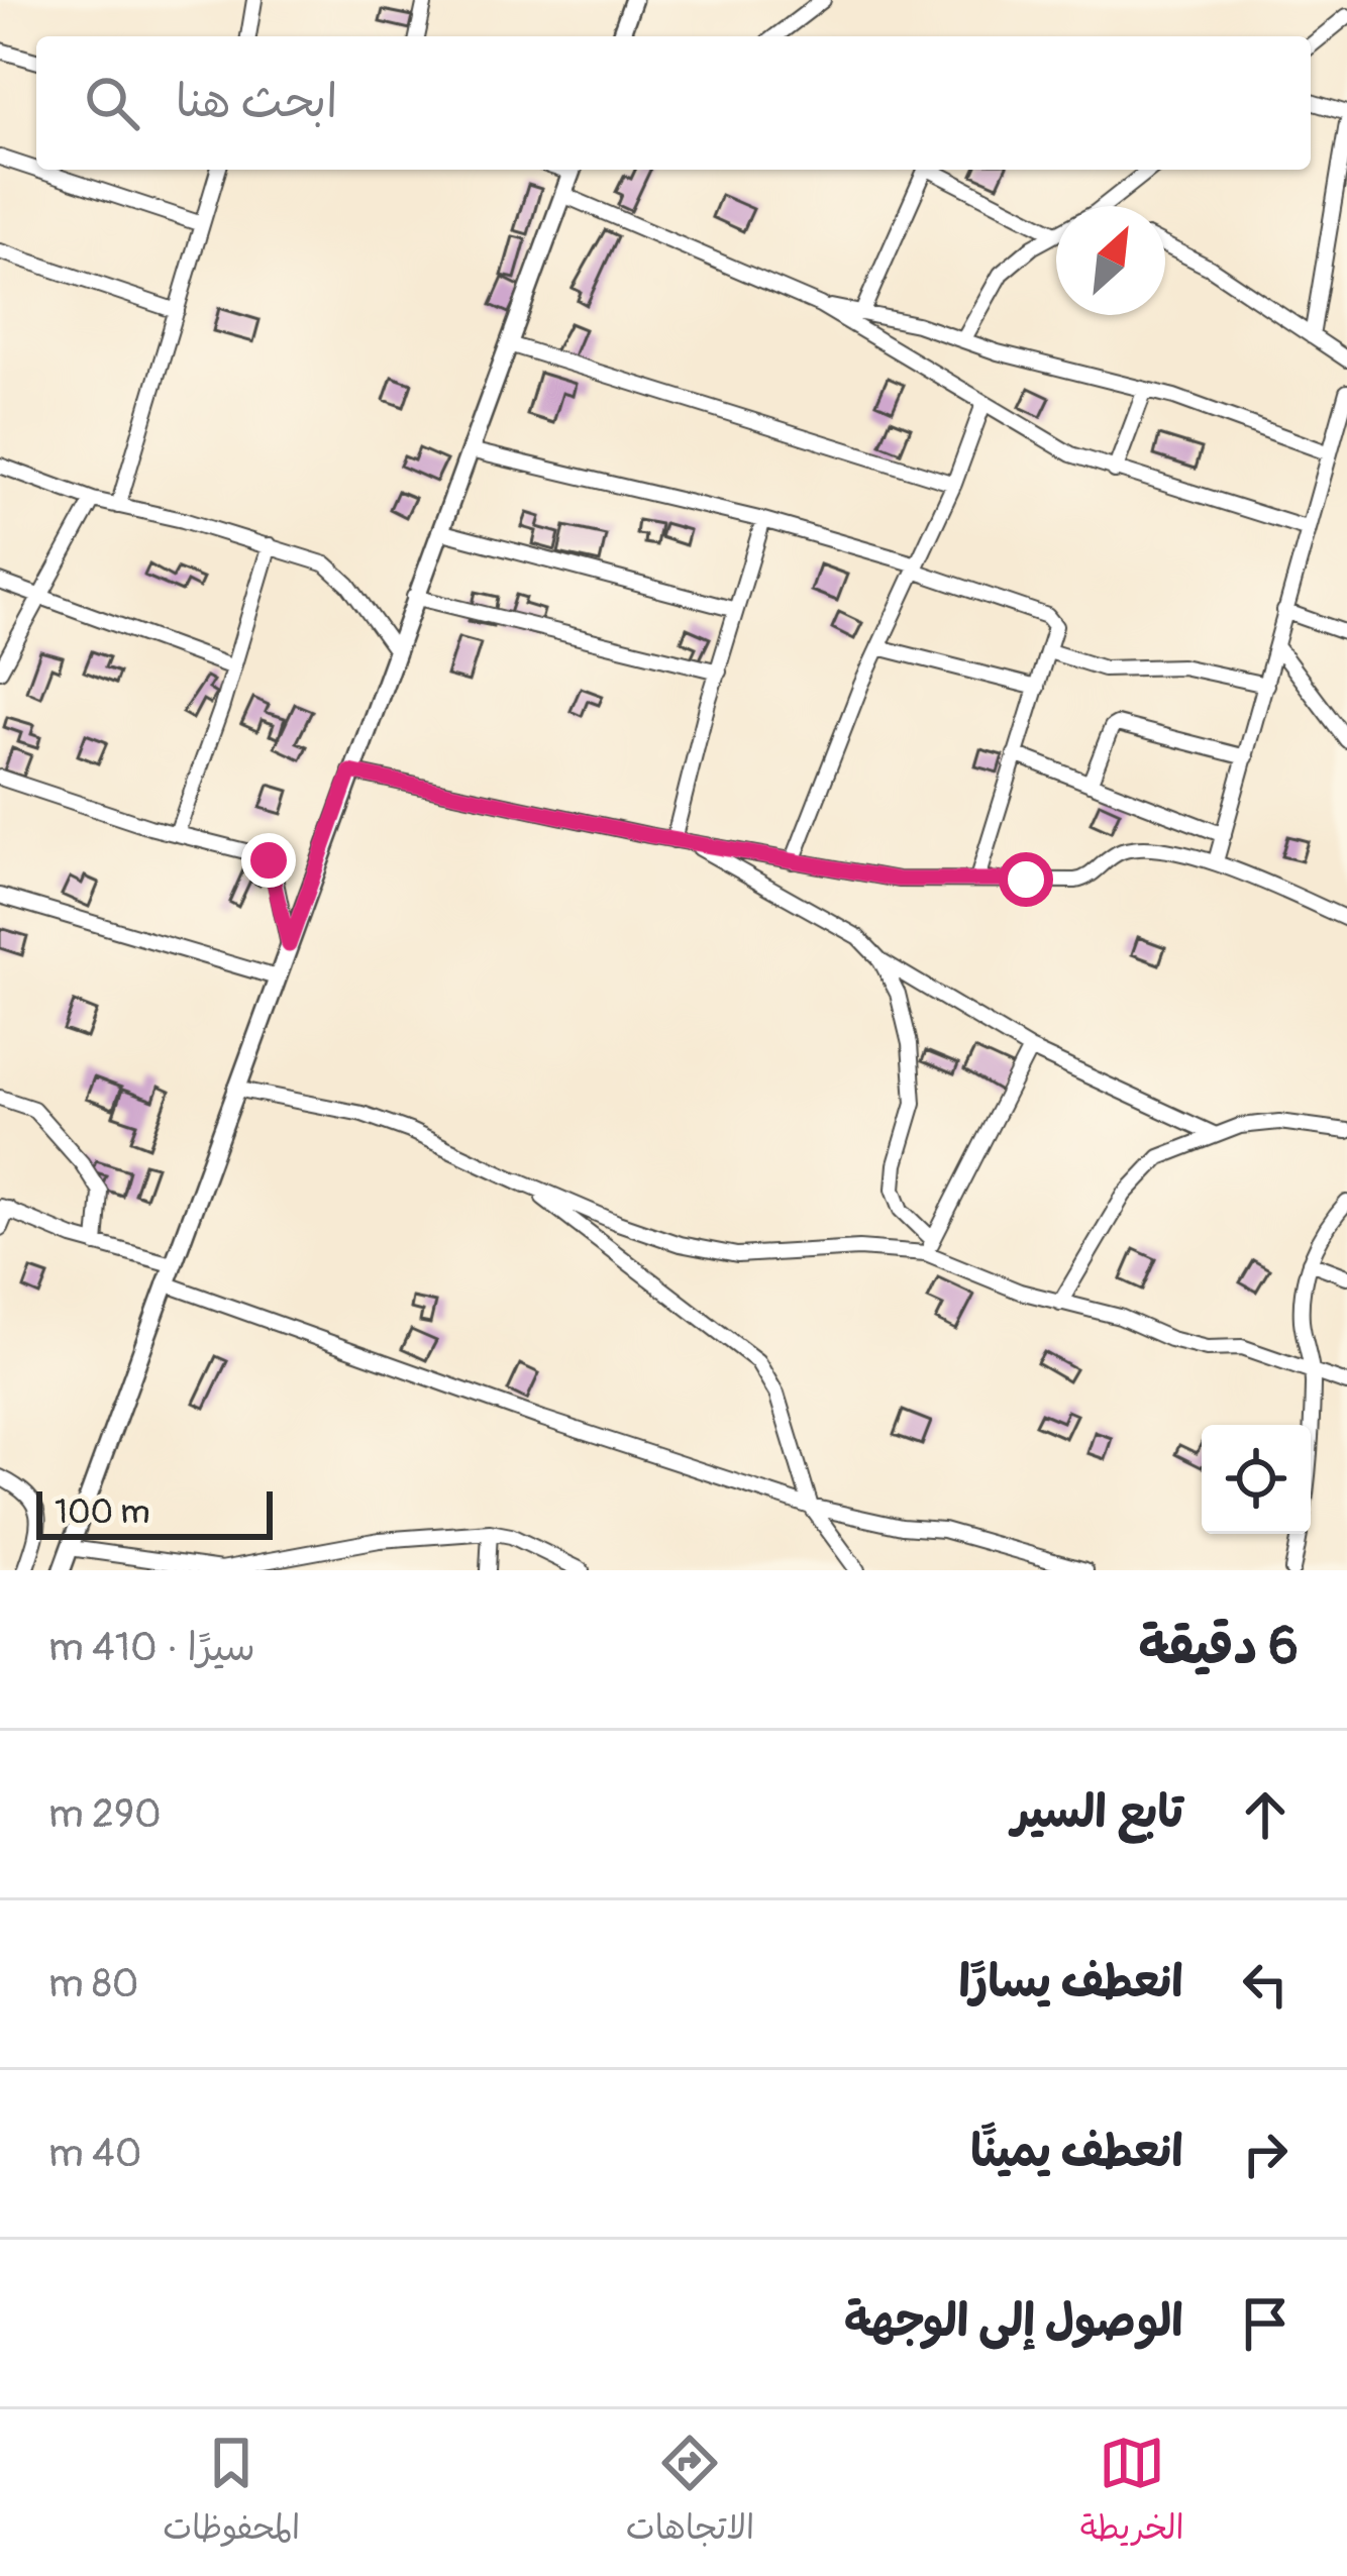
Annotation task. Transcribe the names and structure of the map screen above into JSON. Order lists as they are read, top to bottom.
{
  "scale_bar": "100 m",
  "north": "top right",
  "page": {
    "search": "ابحث هنا",
    "scale": "100 m",
    "heading": ["6 دقيقة", "سيرًا · 410 m"],
    "list": [
      ["تابع السير", "290 m"],
      ["انعطف يسارًا", "80 m"],
      ["انعطف يمينًا", "40 m"],
      "الوصول إلى الوجهة"
    ],
    "nav": ["الخريطة", "الاتجاهات", "المحفوظات"]
  }
}
